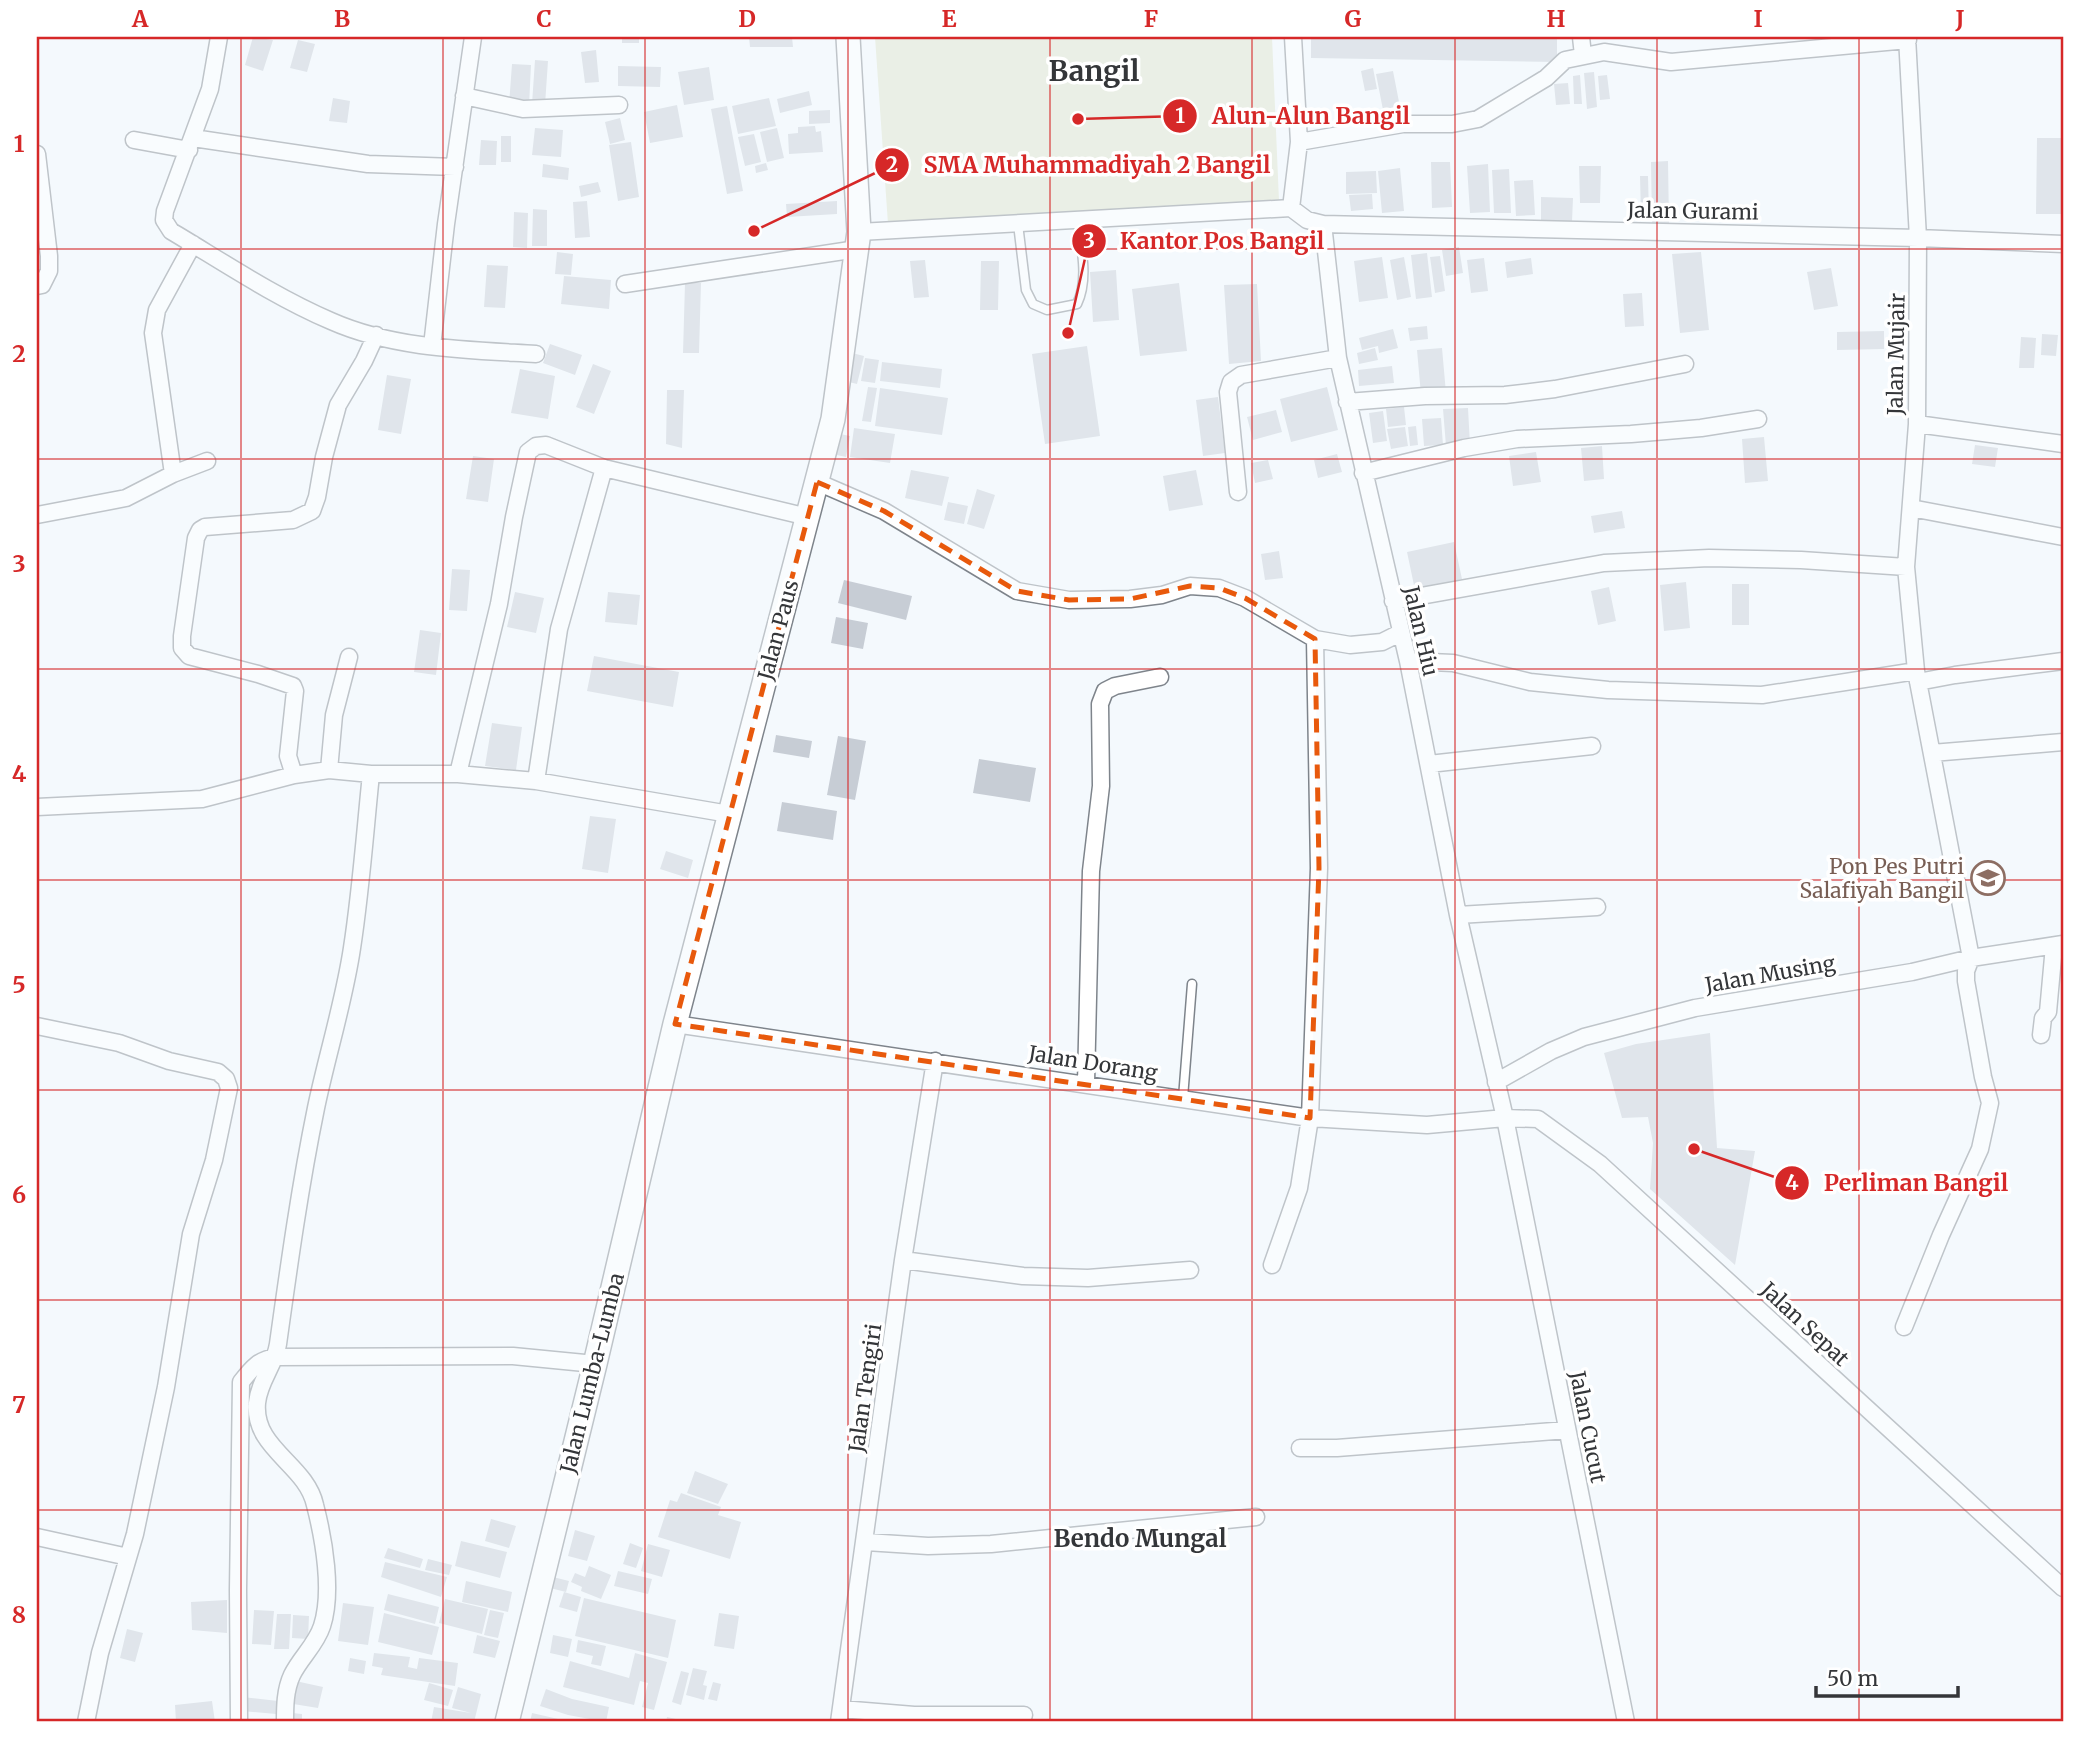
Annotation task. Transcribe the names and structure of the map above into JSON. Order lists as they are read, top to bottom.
{
  "streets": {
    "main road": ["Jalan Paus", "Jalan Lumba-Lumba"],
    "street": [
      "Jalan Gurami",
      "Jalan Mujair",
      "Jalan Hiu",
      "Jalan Musing",
      "Jalan Dorang",
      "Jalan Sepat",
      "Jalan Tengiri",
      "Jalan Cucut"
    ]
  },
  "crossings": [
    ["Jalan Gurami", "Jalan Mujair"],
    ["Jalan Gurami", "Jalan Hiu"],
    ["Jalan Mujair", "Jalan Musing"],
    ["Jalan Paus", "Jalan Dorang"],
    ["Jalan Paus", "Jalan Lumba-Lumba"],
    ["Jalan Hiu", "Jalan Musing"],
    ["Jalan Hiu", "Jalan Dorang"],
    ["Jalan Hiu", "Jalan Sepat"],
    ["Jalan Hiu", "Jalan Cucut"],
    ["Jalan Dorang", "Jalan Sepat"],
    ["Jalan Dorang", "Jalan Lumba-Lumba"],
    ["Jalan Dorang", "Jalan Tengiri"],
    ["Jalan Dorang", "Jalan Cucut"],
    ["Jalan Sepat", "Jalan Cucut"]
  ],
  "districts": ["Bangil", "Bendo Mungal"],
  "places": {
    "other": [
      "Alun-Alun Bangil",
      "SMA Muhammadiyah 2 Bangil",
      "Kantor Pos Bangil",
      "Perliman Bangil"
    ],
    "school or university": ["Pon Pes Putri Salafiyah Bangil"]
  },
  "scale_bar": "50 m",
  "grid": {
    "columns": [
      "A",
      "B",
      "C",
      "D",
      "E",
      "F",
      "G",
      "H",
      "I",
      "J"
    ],
    "rows": [
      "1",
      "2",
      "3",
      "4",
      "5",
      "6",
      "7",
      "8"
    ]
  }
}
